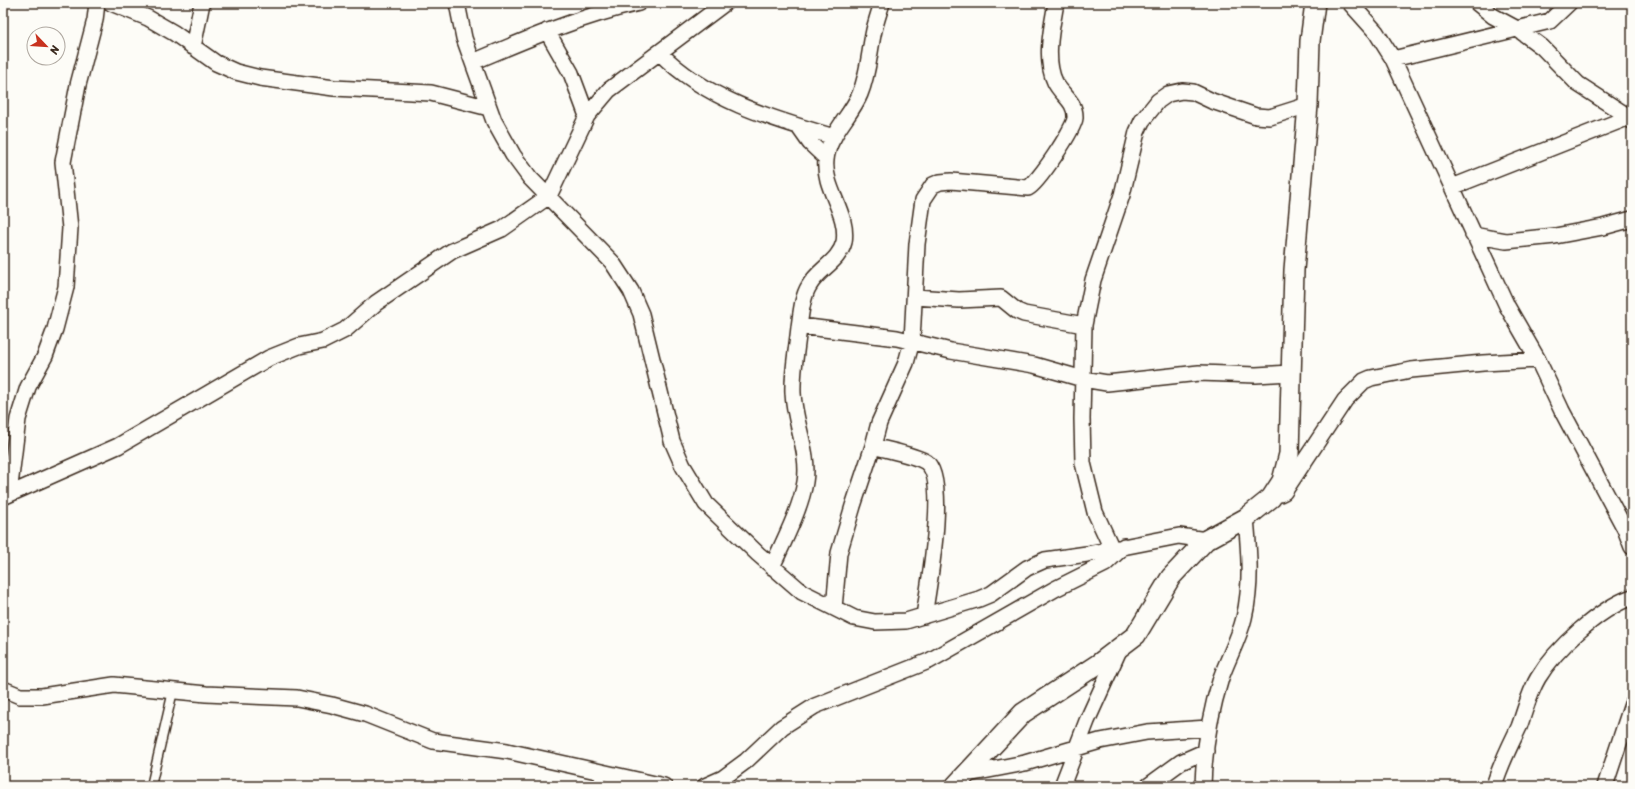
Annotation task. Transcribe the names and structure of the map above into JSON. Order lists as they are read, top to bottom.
{
  "north": "bottom right"
}
